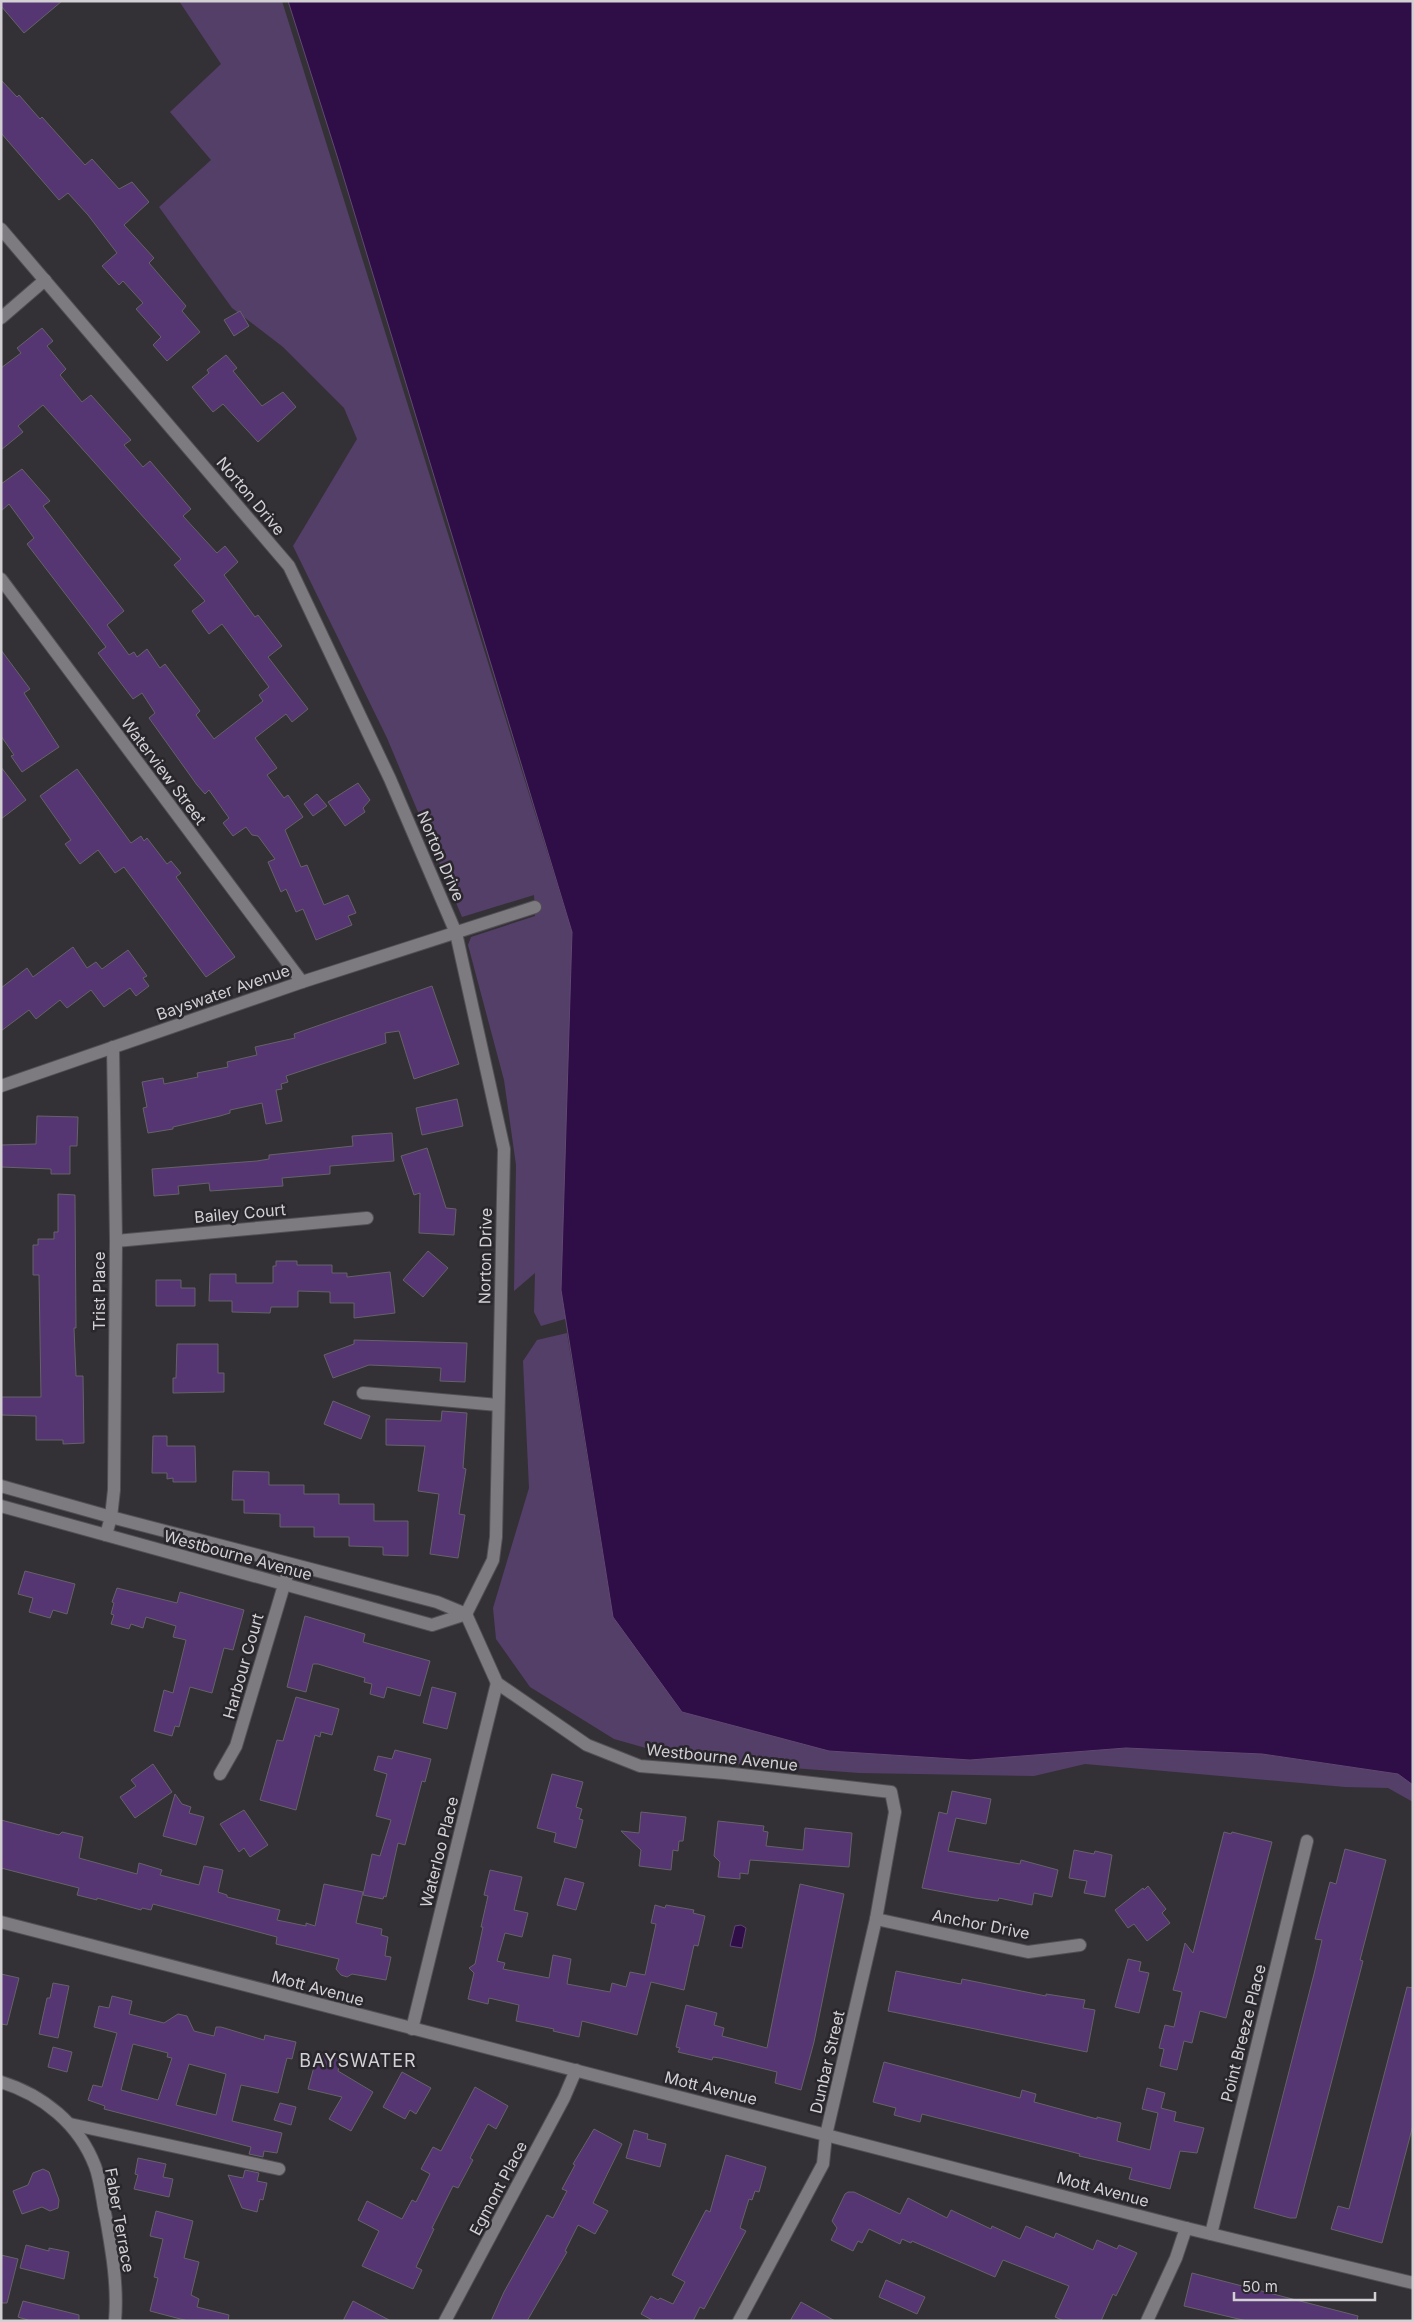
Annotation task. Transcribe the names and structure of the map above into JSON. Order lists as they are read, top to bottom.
{
  "streets": {
    "street": [
      "Norton Drive",
      "Waterview Street",
      "Bayswater Avenue",
      "Bailey Court",
      "Trist Place",
      "Westbourne Avenue",
      "Harbour Court",
      "Waterloo Place",
      "Anchor Drive",
      "Mott Avenue",
      "Point Breeze Place",
      "Dunbar Street",
      "Egmont Place",
      "Faber Terrace"
    ]
  },
  "crossings": [
    ["Norton Drive", "Bayswater Avenue"],
    ["Norton Drive", "Westbourne Avenue"],
    ["Waterview Street", "Bayswater Avenue"],
    ["Bayswater Avenue", "Trist Place"],
    ["Bailey Court", "Trist Place"],
    ["Trist Place", "Westbourne Avenue"],
    ["Westbourne Avenue", "Harbour Court"],
    ["Westbourne Avenue", "Waterloo Place"],
    ["Westbourne Avenue", "Dunbar Street"],
    ["Waterloo Place", "Mott Avenue"],
    ["Anchor Drive", "Dunbar Street"],
    ["Mott Avenue", "Point Breeze Place"],
    ["Mott Avenue", "Dunbar Street"],
    ["Mott Avenue", "Egmont Place"]
  ],
  "districts": ["BAYSWATER"],
  "scale_bar": "50 m"
}
